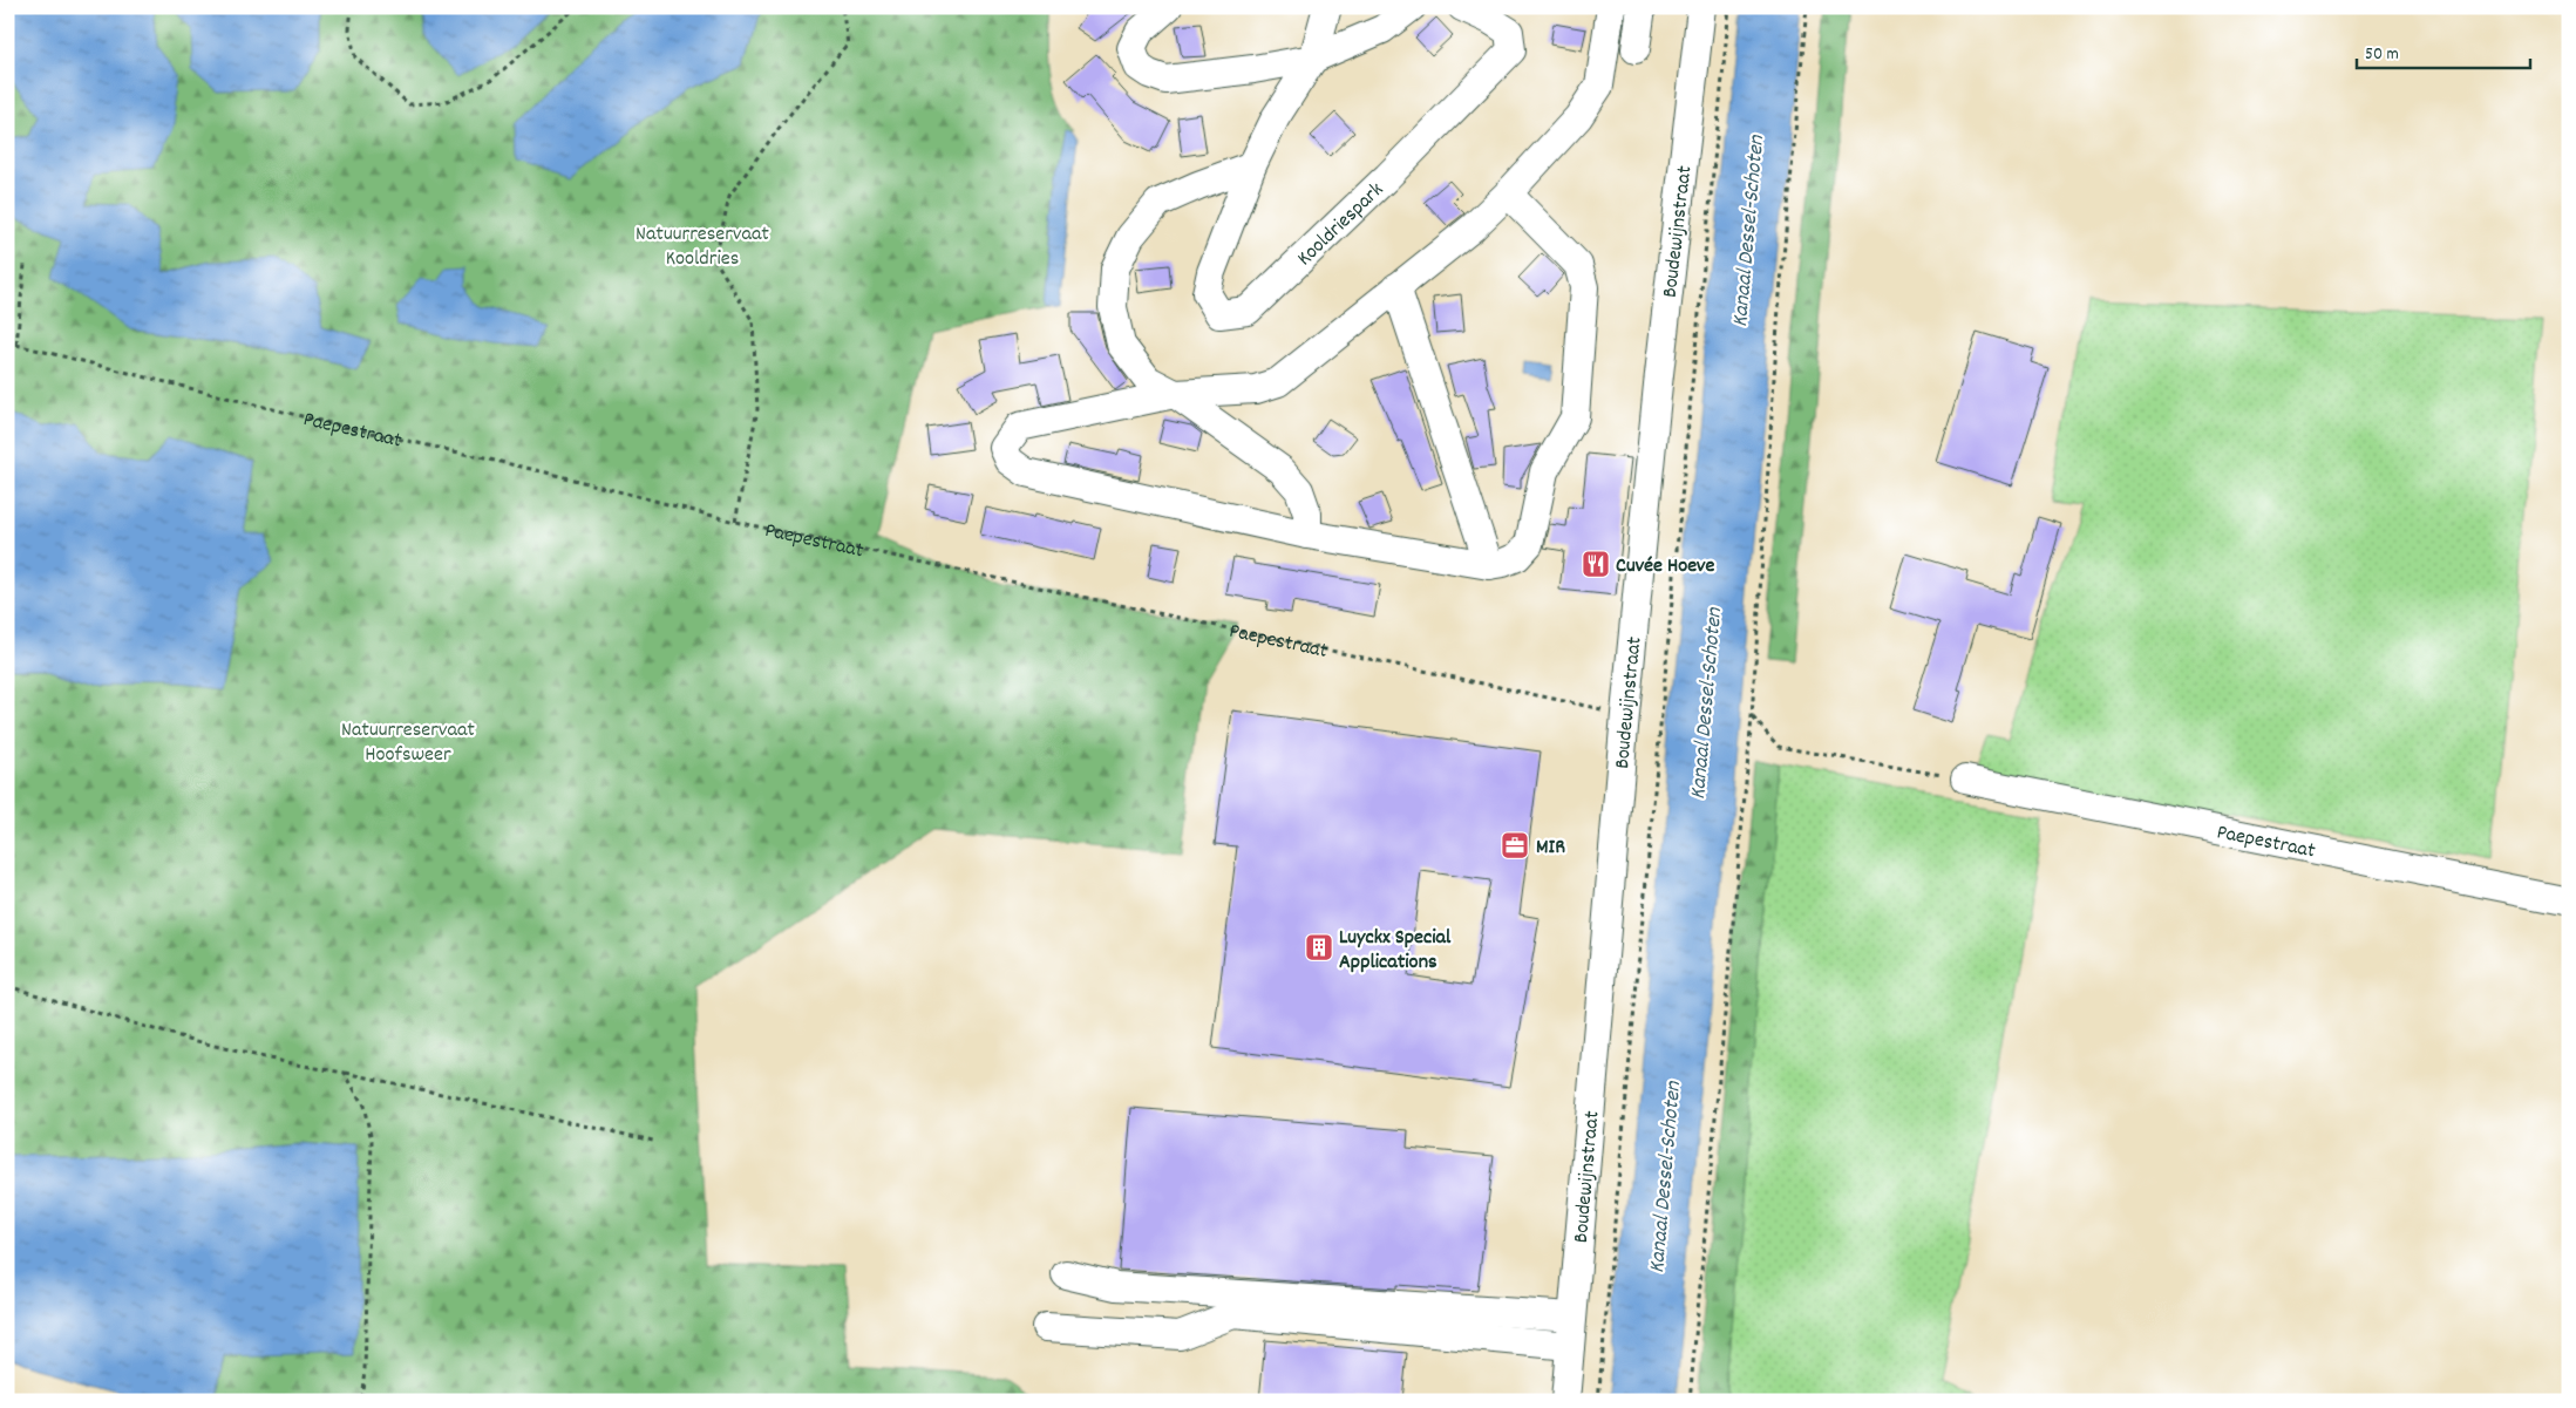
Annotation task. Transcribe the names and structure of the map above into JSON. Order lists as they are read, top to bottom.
{
  "streets": {
    "street": ["Kooldriespark", "Boudewijnstraat", "Paepestraat"]
  },
  "crossings": [
    ["Boudewijnstraat", "Paepestraat"]
  ],
  "water": ["Kanaal Dessel-Schoten"],
  "parks": ["Natuurreservaat Kooldries", "Natuurreservaat Hoofsweer"],
  "places": {
    "restaurant": ["Cuvée Hoeve"],
    "office": ["MIR"],
    "building": ["Luyckx Special Applications"]
  },
  "scale_bar": "50 m"
}
